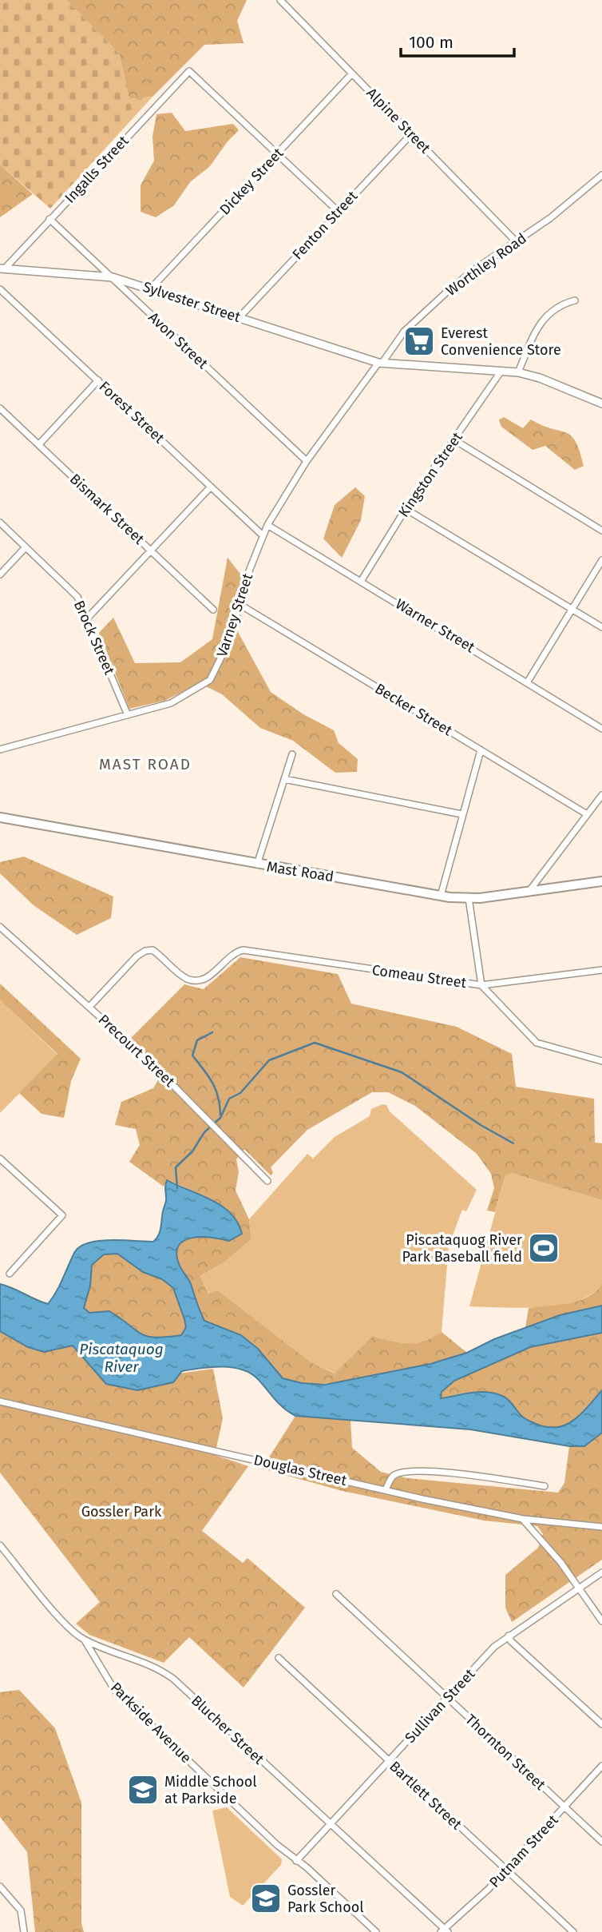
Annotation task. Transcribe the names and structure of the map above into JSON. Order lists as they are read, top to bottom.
{
  "streets": {
    "main road": ["Mast Road"],
    "street": [
      "Alpine Street",
      "Ingalls Street",
      "Dickey Street",
      "Fenton Street",
      "Worthley Road",
      "Sylvester Street",
      "Avon Street",
      "Forest Street",
      "Kingston Street",
      "Bismark Street",
      "Varney Street",
      "Warner Street",
      "Brock Street",
      "Becker Street",
      "Comeau Street",
      "Precourt Street",
      "Douglas Street",
      "Sullivan Street",
      "Parkside Avenue",
      "Blucher Street",
      "Thornton Street",
      "Bartlett Street",
      "Putnam Street"
    ]
  },
  "crossings": [
    ["Alpine Street", "Dickey Street"],
    ["Alpine Street", "Fenton Street"],
    ["Alpine Street", "Worthley Road"],
    ["Ingalls Street", "Dickey Street"],
    ["Ingalls Street", "Sylvester Street"],
    ["Ingalls Street", "Avon Street"],
    ["Dickey Street", "Sylvester Street"],
    ["Fenton Street", "Sylvester Street"],
    ["Worthley Road", "Sylvester Street"],
    ["Worthley Road", "Varney Street"],
    ["Sylvester Street", "Avon Street"],
    ["Sylvester Street", "Kingston Street"],
    ["Sylvester Street", "Varney Street"],
    ["Avon Street", "Varney Street"],
    ["Forest Street", "Varney Street"],
    ["Kingston Street", "Warner Street"],
    ["Varney Street", "Warner Street"],
    ["Varney Street", "Brock Street"],
    ["Varney Street", "Becker Street"],
    ["Comeau Street", "Precourt Street"],
    ["Sullivan Street", "Parkside Avenue"],
    ["Sullivan Street", "Blucher Street"],
    ["Sullivan Street", "Thornton Street"],
    ["Sullivan Street", "Bartlett Street"],
    ["Parkside Avenue", "Blucher Street"],
    ["Blucher Street", "Putnam Street"],
    ["Thornton Street", "Putnam Street"],
    ["Bartlett Street", "Putnam Street"]
  ],
  "districts": ["MAST ROAD"],
  "water": ["Piscataquog River"],
  "parks": ["Gossler Park"],
  "places": {
    "supermarket": ["Everest Convenience Store"],
    "sports": ["Piscataquog River Park Baseball field"],
    "school or university": ["Middle School at Parkside", "Gossler Park School"]
  },
  "scale_bar": "100 m"
}
